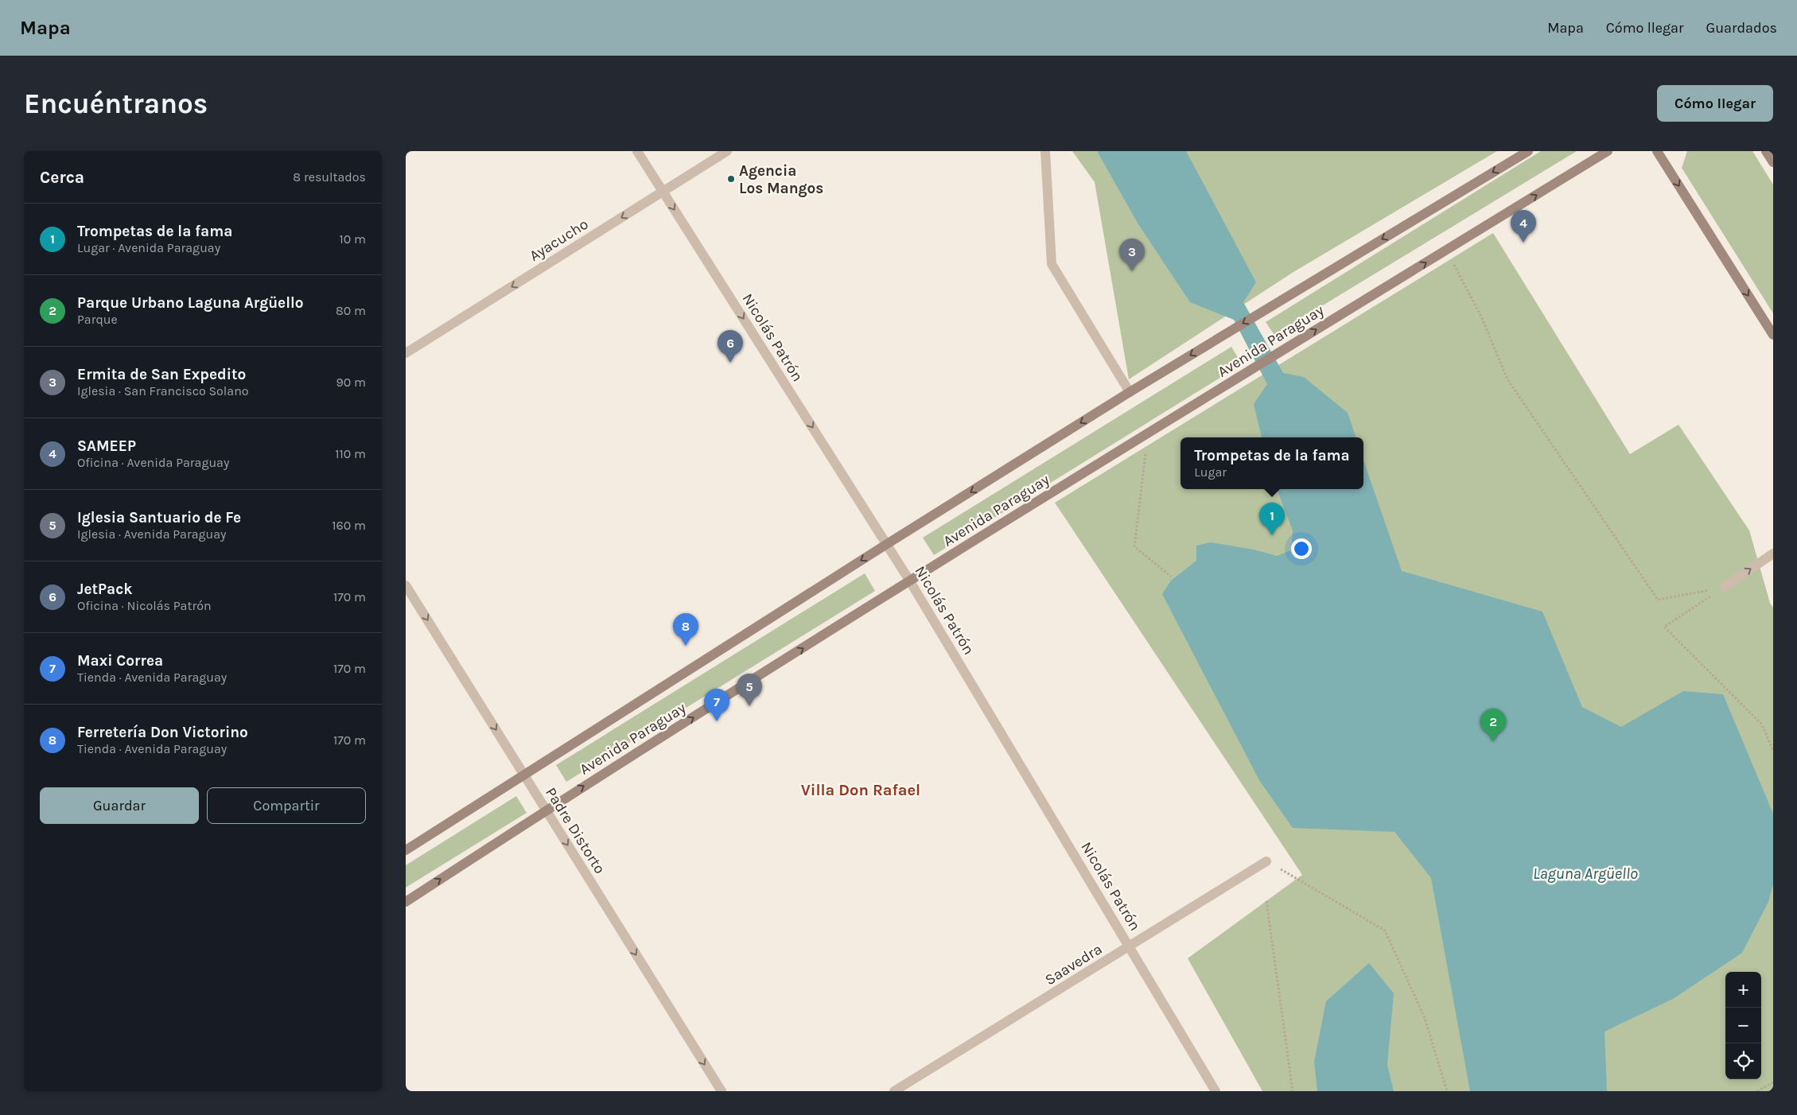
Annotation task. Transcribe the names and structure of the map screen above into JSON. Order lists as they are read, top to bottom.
{
  "streets": {
    "main road": ["Avenida Paraguay"],
    "street": [
      "Ayacucho",
      "Nicolás Patrón",
      "Padre Distorto",
      "Saavedra"
    ]
  },
  "crossings": [
    ["Ayacucho", "Nicolás Patrón"],
    ["Nicolás Patrón", "Avenida Paraguay"],
    ["Nicolás Patrón", "Saavedra"],
    ["Avenida Paraguay", "Padre Distorto"]
  ],
  "one_way": ["Ayacucho", "Nicolás Patrón", "Padre Distorto"],
  "districts": ["Villa Don Rafael"],
  "water": ["Laguna Argüello"],
  "places": ["Agencia Los Mangos"],
  "page": {
    "header": "Mapa",
    "nav": ["Mapa", "Cómo llegar", "Guardados"],
    "buttons": [
      "Cómo llegar",
      ["Guardar", "Compartir"]
    ],
    "title": "Encuéntranos",
    "heading": ["Cerca", "8 resultados"],
    "list": [
      {
        "mark": "1",
        "name": "Trompetas de la fama",
        "note": "Lugar · Avenida Paraguay",
        "value": "10 m"
      },
      {
        "mark": "2",
        "name": "Parque Urbano Laguna Argüello",
        "note": "Parque",
        "value": "80 m"
      },
      {
        "mark": "3",
        "name": "Ermita de San Expedito",
        "note": "Iglesia · San Francisco Solano",
        "value": "90 m"
      },
      {
        "mark": "4",
        "name": "SAMEEP",
        "note": "Oficina · Avenida Paraguay",
        "value": "110 m"
      },
      {
        "mark": "5",
        "name": "Iglesia Santuario de Fe",
        "note": "Iglesia · Avenida Paraguay",
        "value": "160 m"
      },
      {
        "mark": "6",
        "name": "JetPack",
        "note": "Oficina · Nicolás Patrón",
        "value": "170 m"
      },
      {
        "mark": "7",
        "name": "Maxi Correa",
        "note": "Tienda · Avenida Paraguay",
        "value": "170 m"
      },
      {
        "mark": "8",
        "name": "Ferretería Don Victorino",
        "note": "Tienda · Avenida Paraguay",
        "value": "170 m"
      }
    ],
    "pins": [
      "4",
      "3",
      "6",
      "1",
      "8",
      "5",
      "7",
      "2"
    ],
    "popup": ["Trompetas de la fama", "Lugar"],
    "map_buttons": ["+", "−"]
  }
}
